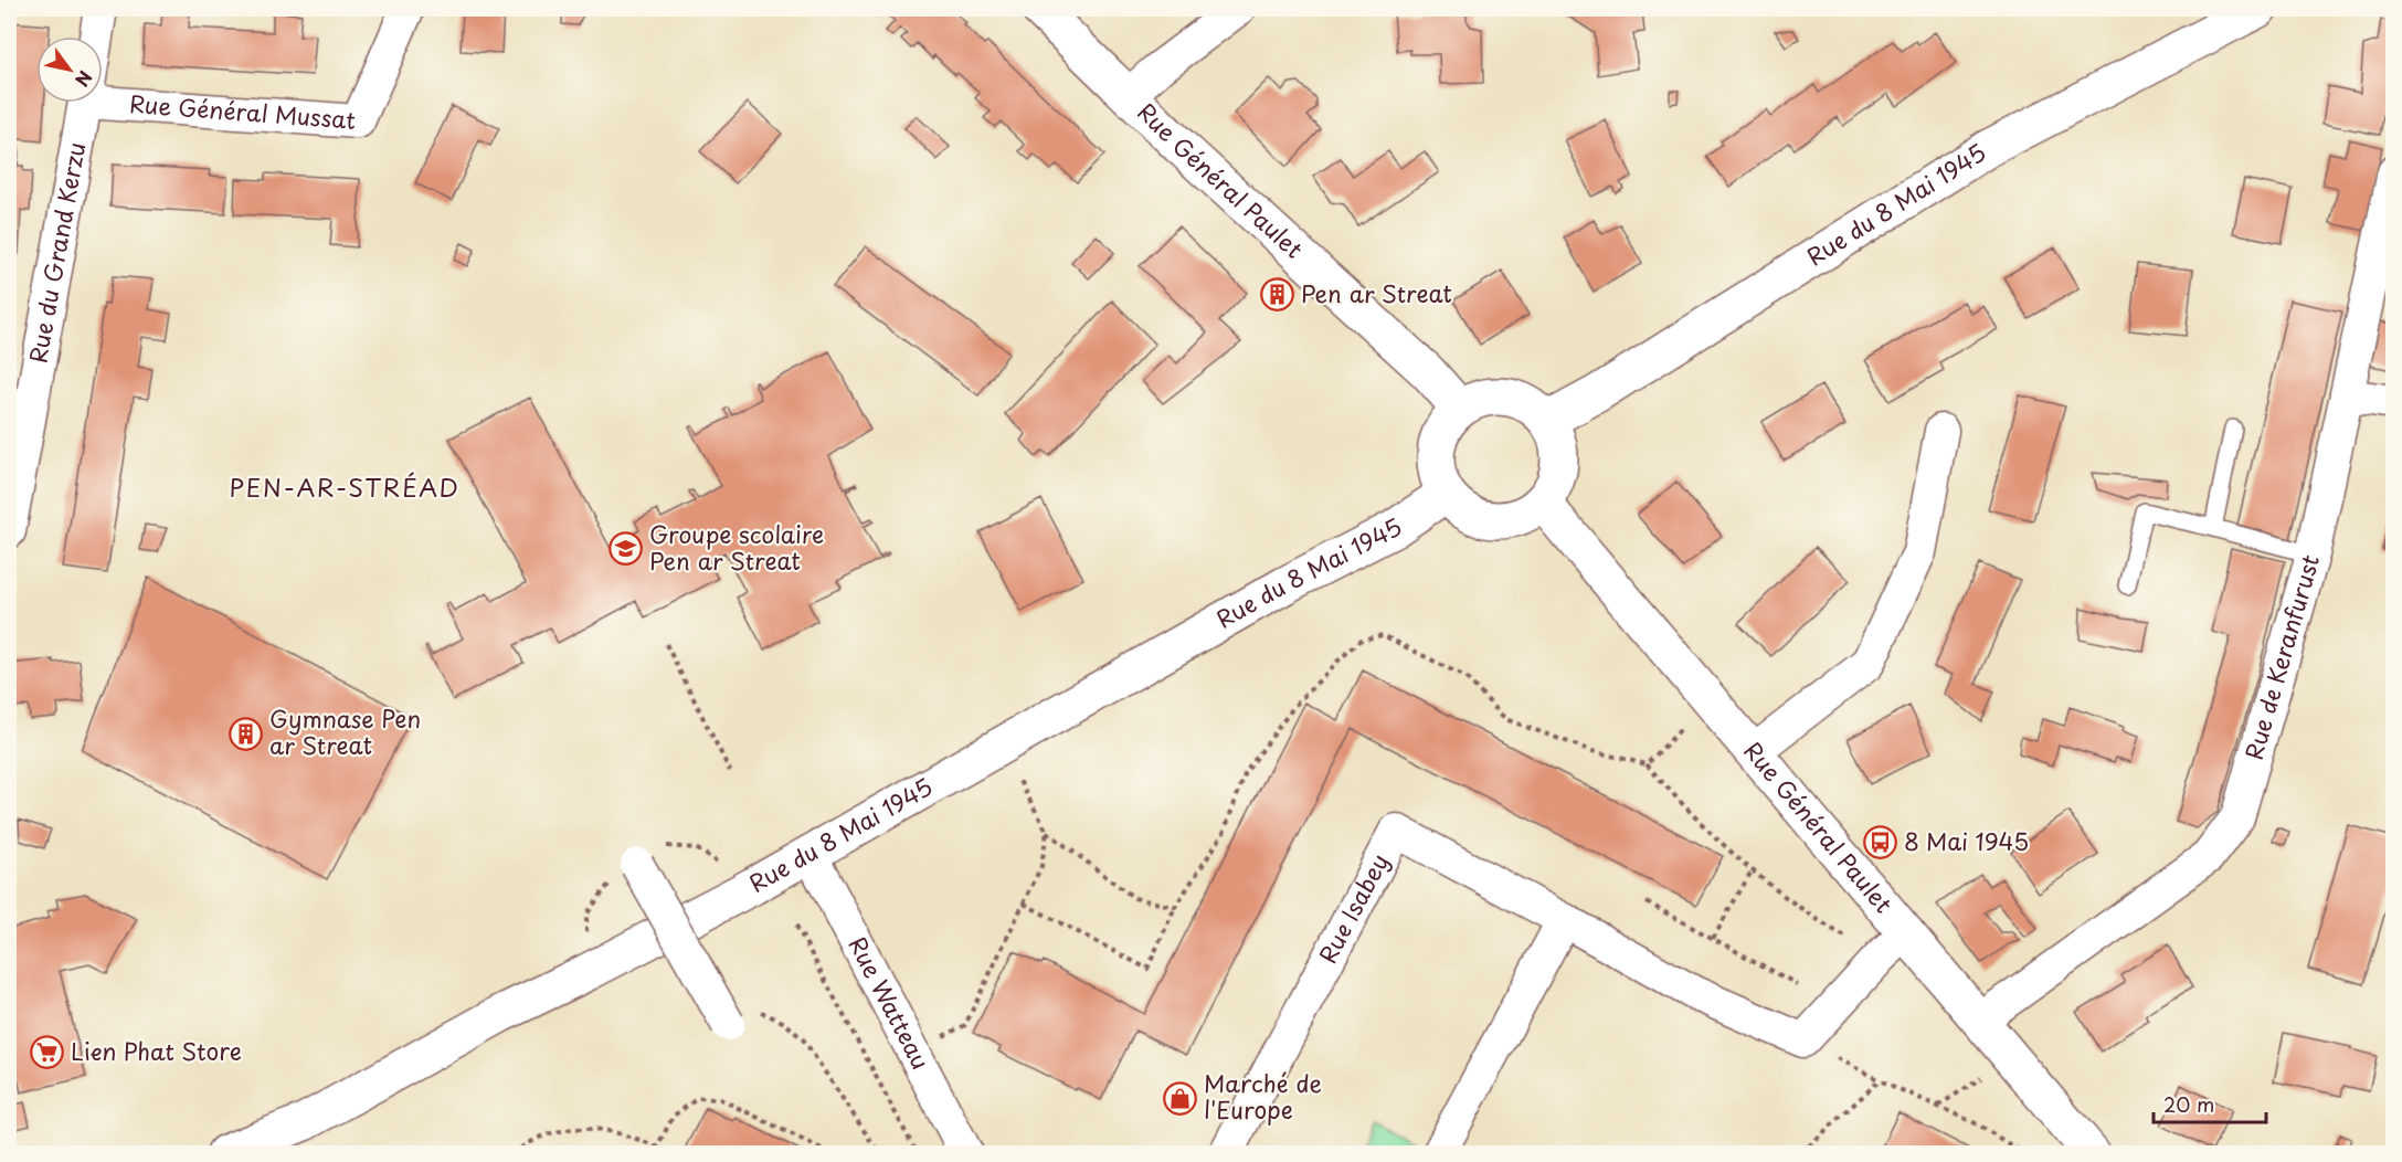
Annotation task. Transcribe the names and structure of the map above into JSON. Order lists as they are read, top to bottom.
{
  "streets": {
    "street": [
      "Rue Général Mussat",
      "Rue Général Paulet",
      "Rue du 8 Mai 1945",
      "Rue du Grand Kerzu",
      "Rue de Keranfurust",
      "Rue Isabey",
      "Rue Watteau"
    ]
  },
  "crossings": [
    ["Rue Général Paulet", "Rue du 8 Mai 1945"],
    ["Rue Général Paulet", "Rue de Keranfurust"],
    ["Rue du 8 Mai 1945", "Rue Watteau"]
  ],
  "districts": ["PEN-AR-STRÉAD"],
  "places": {
    "building": ["Pen ar Streat", "Gymnase Pen ar Streat"],
    "school or university": ["Groupe scolaire Pen ar Streat"],
    "bus stop": ["8 Mai 1945"],
    "supermarket": ["Lien Phat Store"],
    "shop": ["Marché de l'Europe"]
  },
  "scale_bar": "20 m",
  "north": "bottom right"
}
